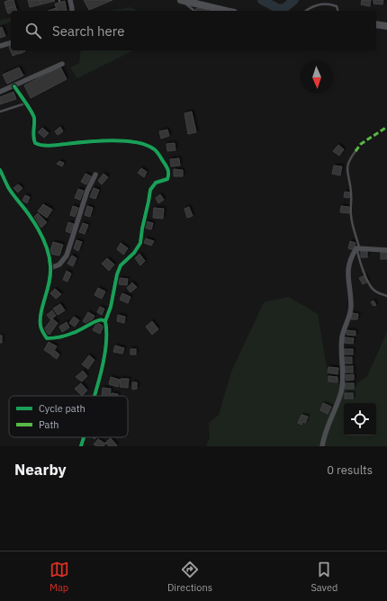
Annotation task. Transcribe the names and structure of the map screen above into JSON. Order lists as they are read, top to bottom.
{
  "legend": ["Cycle path", "Path"],
  "north": "bottom",
  "page": {
    "search": "Search here",
    "heading": ["Nearby", "0 results"],
    "nav": ["Map", "Directions", "Saved"]
  }
}
